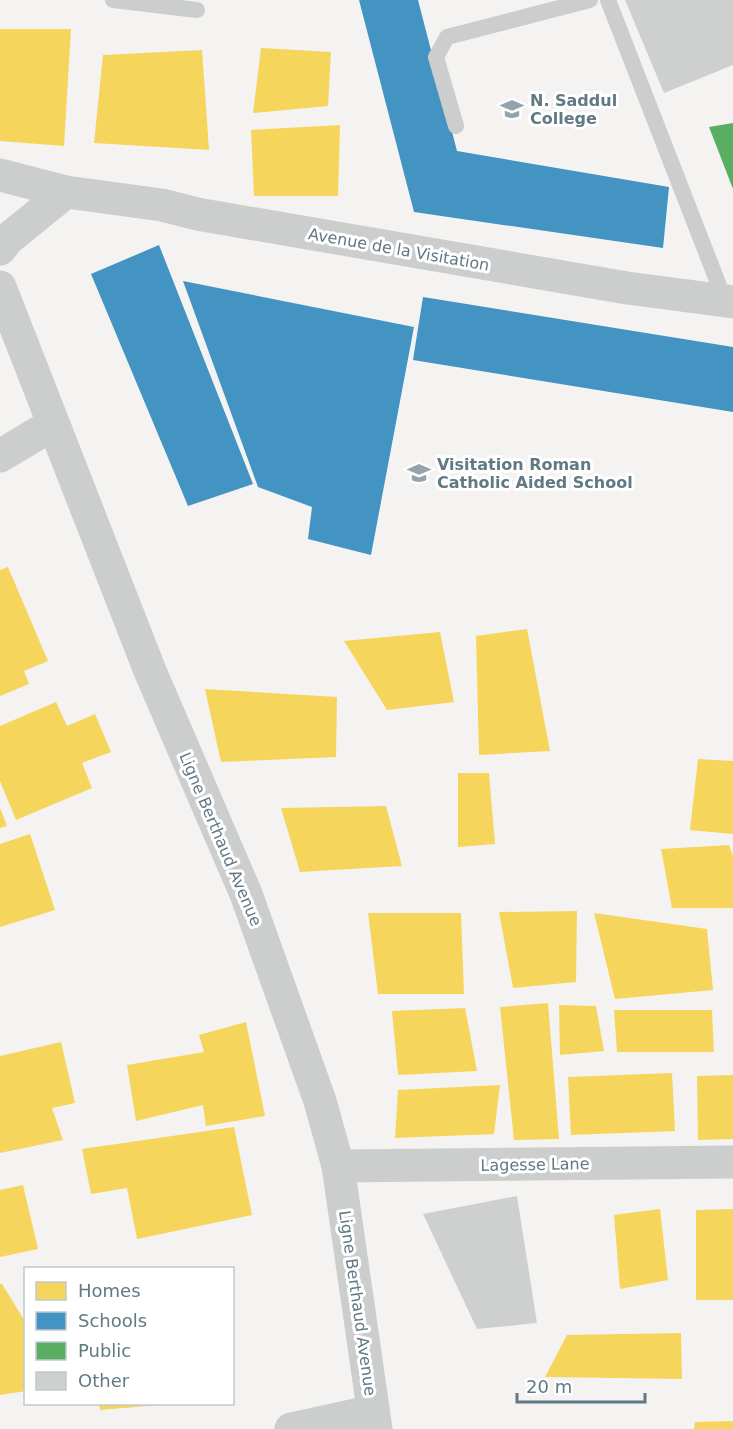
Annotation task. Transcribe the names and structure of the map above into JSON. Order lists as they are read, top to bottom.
{
  "streets": {
    "street": ["Avenue de la Visitation", "Ligne Berthaud Avenue", "Lagesse Lane"]
  },
  "crossings": [
    ["Ligne Berthaud Avenue", "Lagesse Lane"]
  ],
  "places": {
    "school or university": ["N. Saddul College", "Visitation Roman Catholic Aided School"]
  },
  "legend": [
    "Homes",
    "Schools",
    "Public",
    "Other"
  ],
  "scale_bar": "20 m"
}
